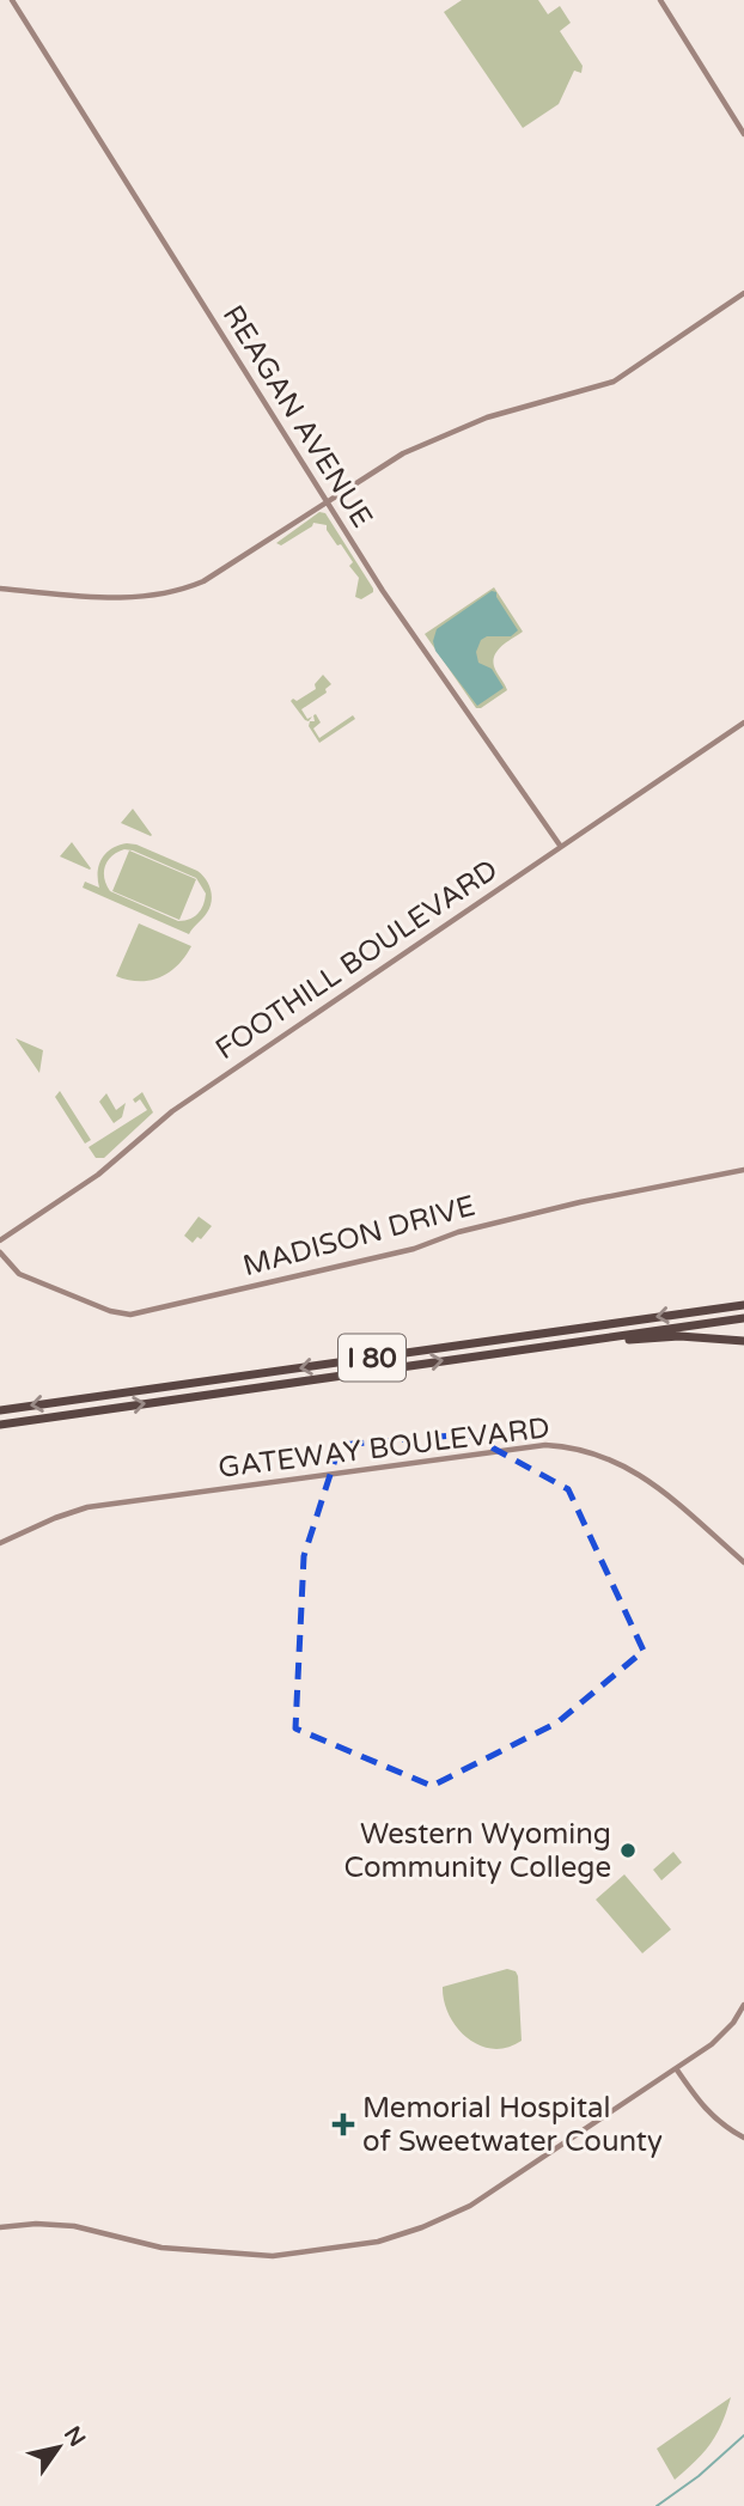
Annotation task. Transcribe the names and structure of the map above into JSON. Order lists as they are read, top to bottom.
{
  "streets": {
    "highway": ["I 80"],
    "street": [
      "REAGAN AVENUE",
      "FOOTHILL BOULEVARD",
      "MADISON DRIVE",
      "GATEWAY BOULEVARD"
    ]
  },
  "crossings": [
    ["REAGAN AVENUE", "FOOTHILL BOULEVARD"]
  ],
  "places": {
    "other": ["Western Wyoming Community College"],
    "health": ["Memorial Hospital of Sweetwater County"]
  },
  "north": "top right"
}
